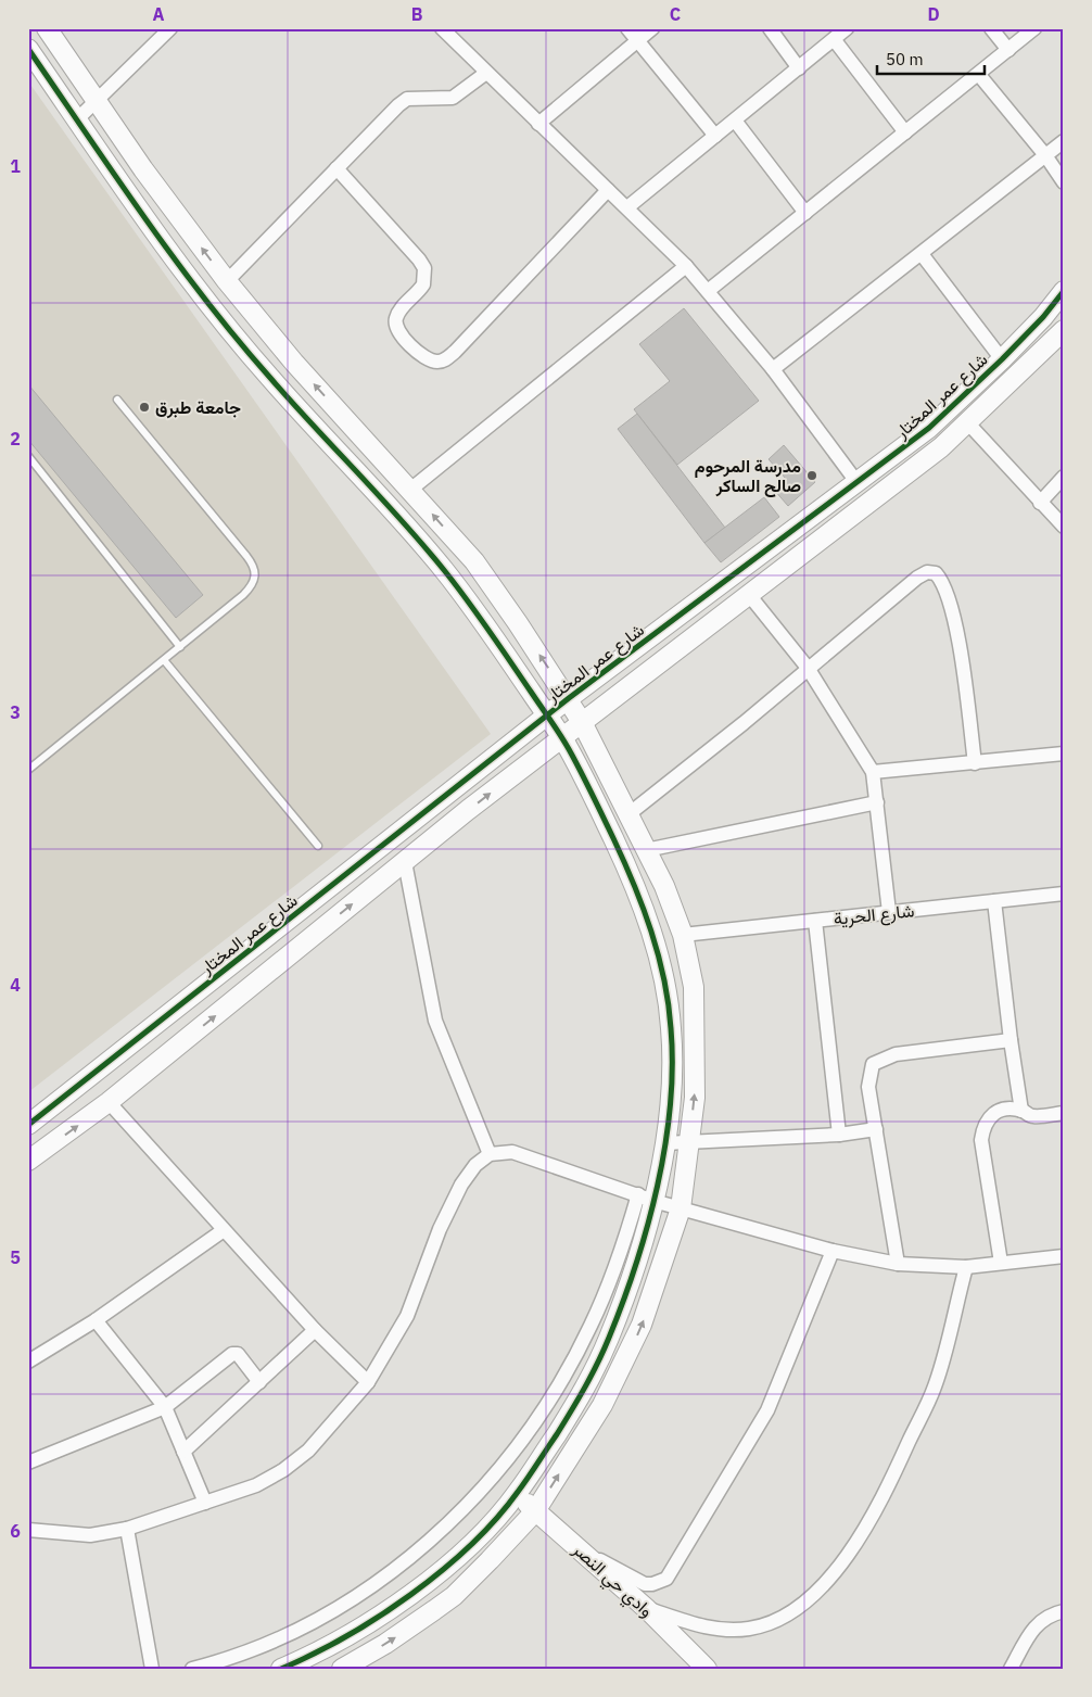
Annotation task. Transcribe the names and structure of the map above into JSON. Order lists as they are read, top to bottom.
{
  "streets": {
    "street": ["شارع عمر المختار", "شارع الحرية", "وادي حي النصر"]
  },
  "places": ["جامعة طبرق", "مدرسة المرحوم صالح الساكر"],
  "scale_bar": "50 m",
  "grid": {
    "columns": [
      "A",
      "B",
      "C",
      "D"
    ],
    "rows": [
      "1",
      "2",
      "3",
      "4",
      "5",
      "6"
    ]
  }
}
